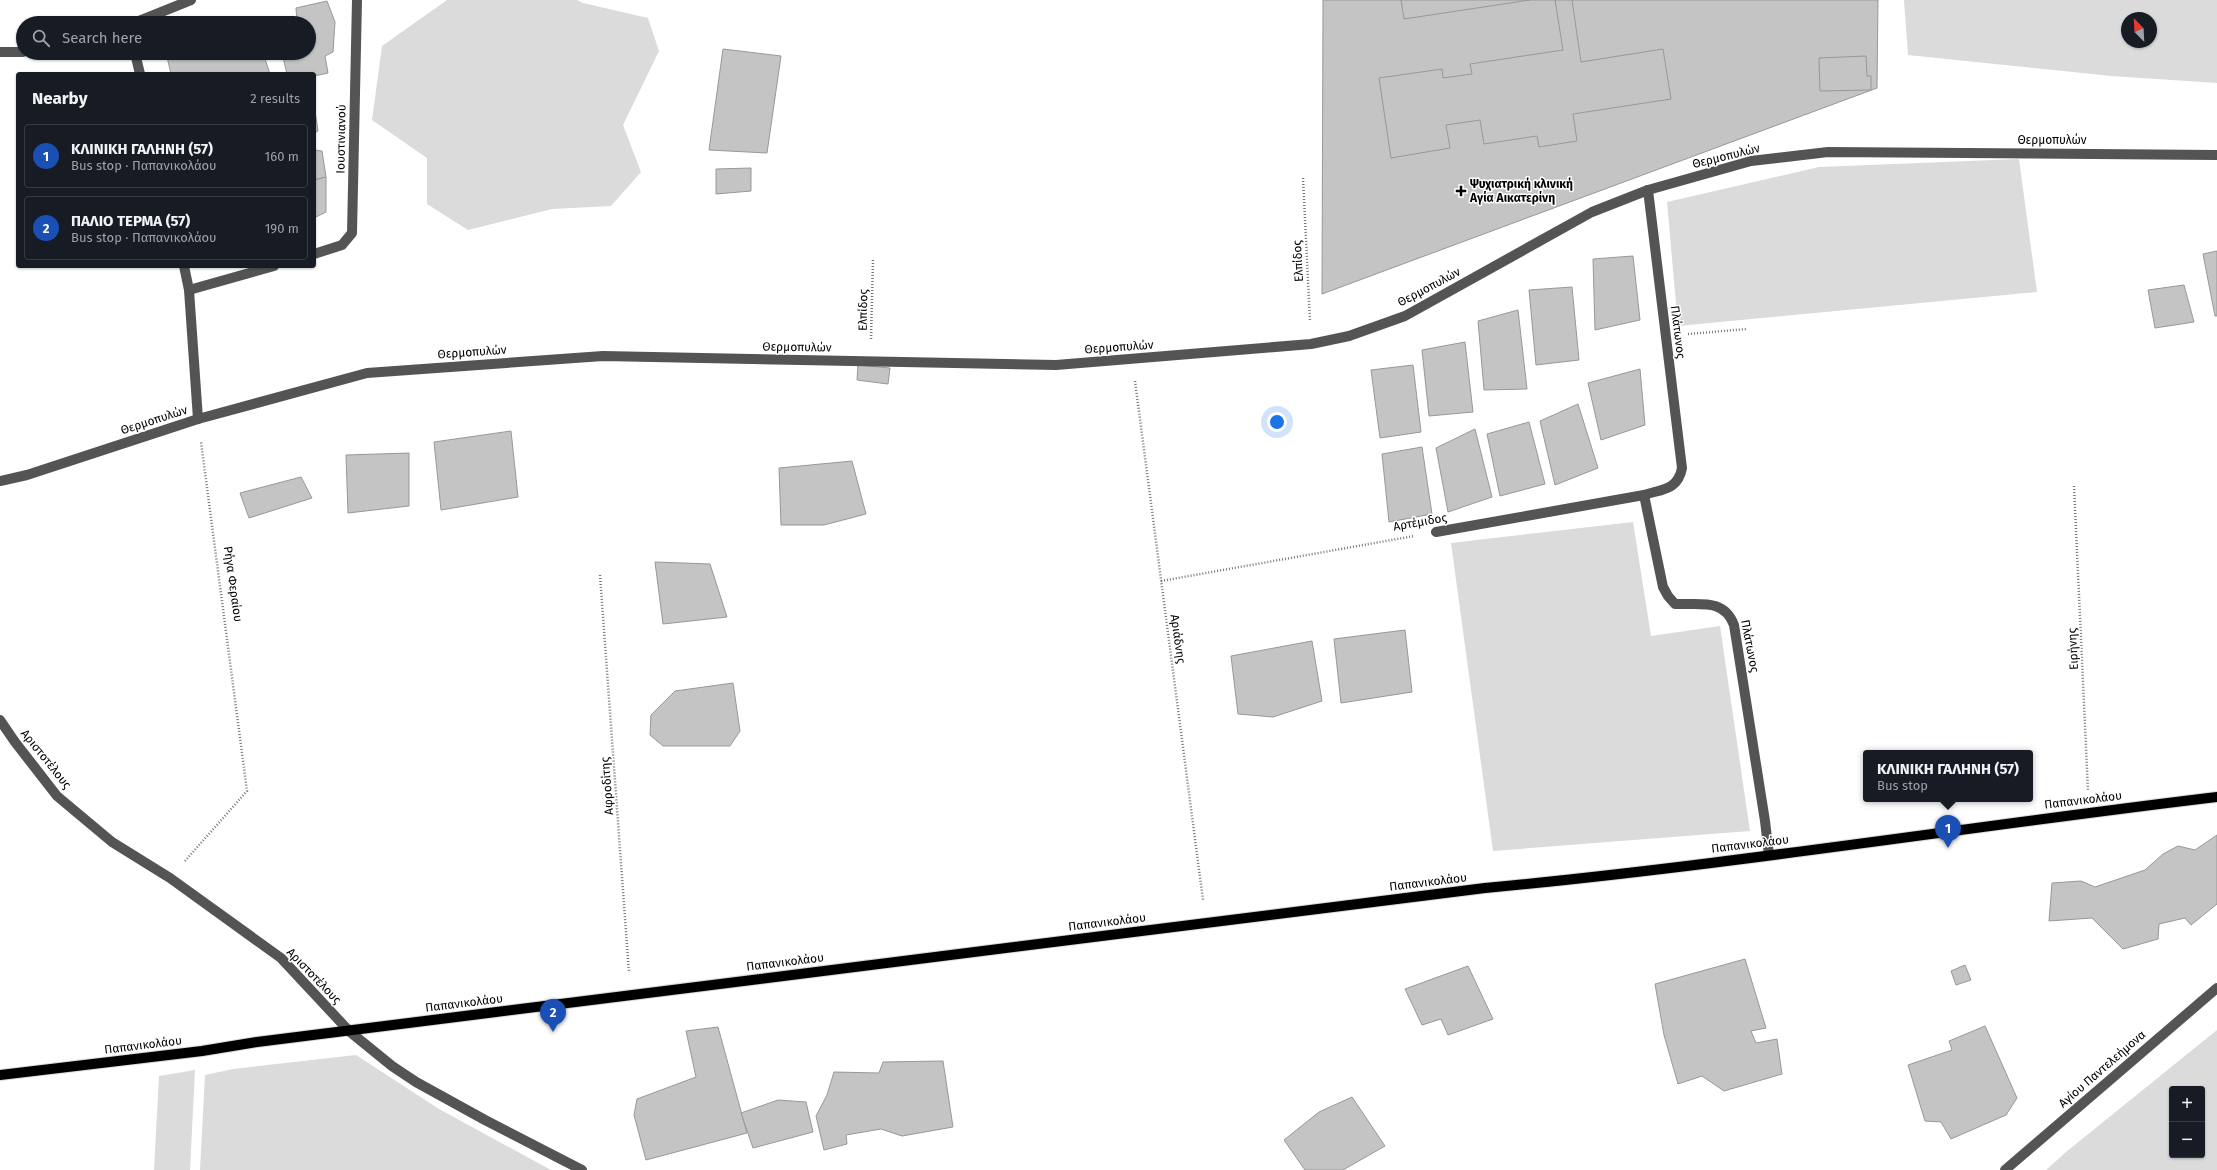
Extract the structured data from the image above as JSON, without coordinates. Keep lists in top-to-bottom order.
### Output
{
  "streets": {
    "main road": ["Παπανικολάου"],
    "street": [
      "Ιουστινιανού",
      "Θερμοπυλών",
      "Πλάτωνος",
      "Αρτέμιδος",
      "Αριστοτέλους",
      "Αγίου Παντελεήμονα"
    ],
    "path": [
      "Ελπίδος",
      "Ρήγα Φεραίου",
      "Αριάδνης",
      "Ειρήνης",
      "Αφροδίτης"
    ]
  },
  "crossings": [
    ["Θερμοπυλών", "Ελπίδος"],
    ["Θερμοπυλών", "Πλάτωνος"],
    ["Θερμοπυλών", "Ρήγα Φεραίου"],
    ["Θερμοπυλών", "Αριάδνης"],
    ["Πλάτωνος", "Αρτέμιδος"],
    ["Πλάτωνος", "Παπανικολάου"],
    ["Αρτέμιδος", "Αριάδνης"],
    ["Ρήγα Φεραίου", "Αριστοτέλους"],
    ["Αριάδνης", "Παπανικολάου"],
    ["Ειρήνης", "Παπανικολάου"],
    ["Αριστοτέλους", "Παπανικολάου"],
    ["Αφροδίτης", "Παπανικολάου"]
  ],
  "places": {
    "health": ["Ψυχιατρική κλινική Αγία Αικατερίνη"]
  },
  "north": "top left",
  "page": {
    "search": "Search here",
    "heading": ["Nearby", "2 results"],
    "list": [
      {
        "mark": "1",
        "name": "ΚΛΙΝΙΚΗ ΓΑΛΗΝΗ (57)",
        "note": "Bus stop · Παπανικολάου",
        "value": "160 m"
      },
      {
        "mark": "2",
        "name": "ΠΑΛΙΟ ΤΕΡΜΑ (57)",
        "note": "Bus stop · Παπανικολάου",
        "value": "190 m"
      }
    ],
    "popup": ["ΚΛΙΝΙΚΗ ΓΑΛΗΝΗ (57)", "Bus stop"],
    "pins": ["1", "2"],
    "map_buttons": ["+", "−"]
  }
}
